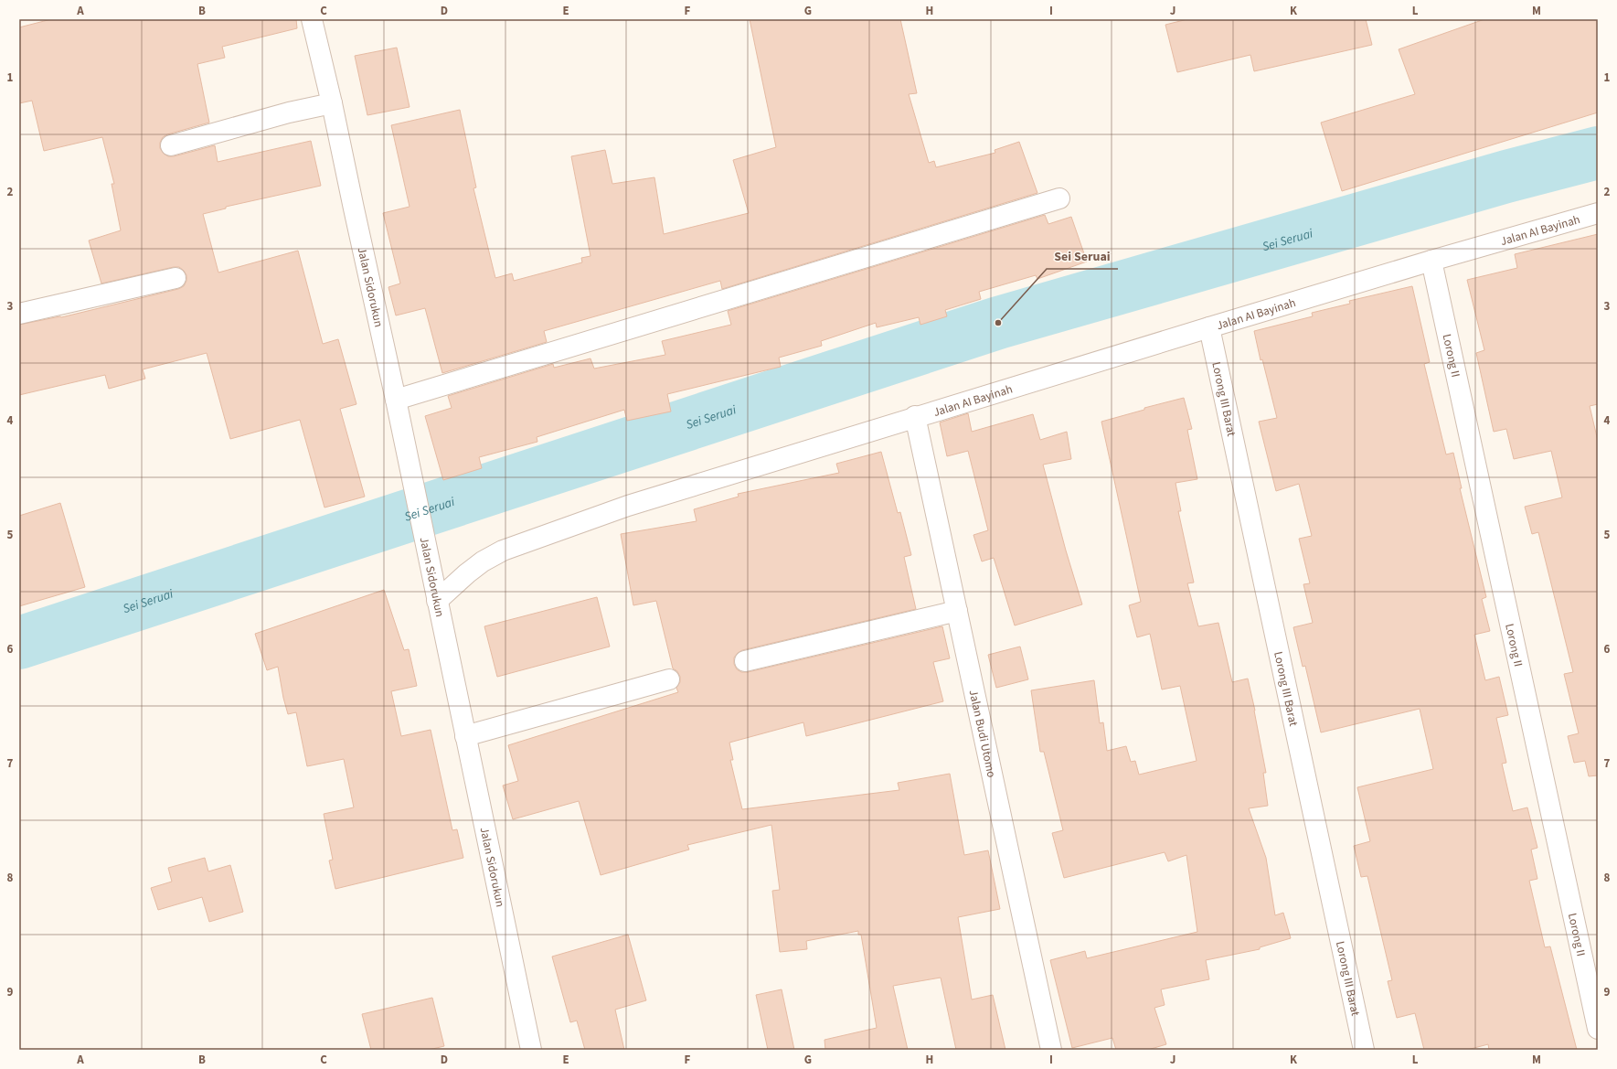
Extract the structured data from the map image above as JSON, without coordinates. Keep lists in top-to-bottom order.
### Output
{
  "streets": {
    "street": [
      "Jalan AI Bayinah",
      "Jalan Sidorukun",
      "Lorong II",
      "Lorong III Barat",
      "Jalan Budi Utomo"
    ]
  },
  "crossings": [
    ["Jalan AI Bayinah", "Jalan Sidorukun"],
    ["Jalan AI Bayinah", "Lorong II"],
    ["Jalan AI Bayinah", "Lorong III Barat"],
    ["Jalan AI Bayinah", "Jalan Budi Utomo"]
  ],
  "water": ["Sei Seruai"],
  "places": ["Sei Seruai"],
  "grid": {
    "columns": [
      "A",
      "B",
      "C",
      "D",
      "E",
      "F",
      "G",
      "H",
      "I",
      "J",
      "K",
      "L",
      "M"
    ],
    "rows": [
      "1",
      "2",
      "3",
      "4",
      "5",
      "6",
      "7",
      "8",
      "9"
    ]
  }
}
